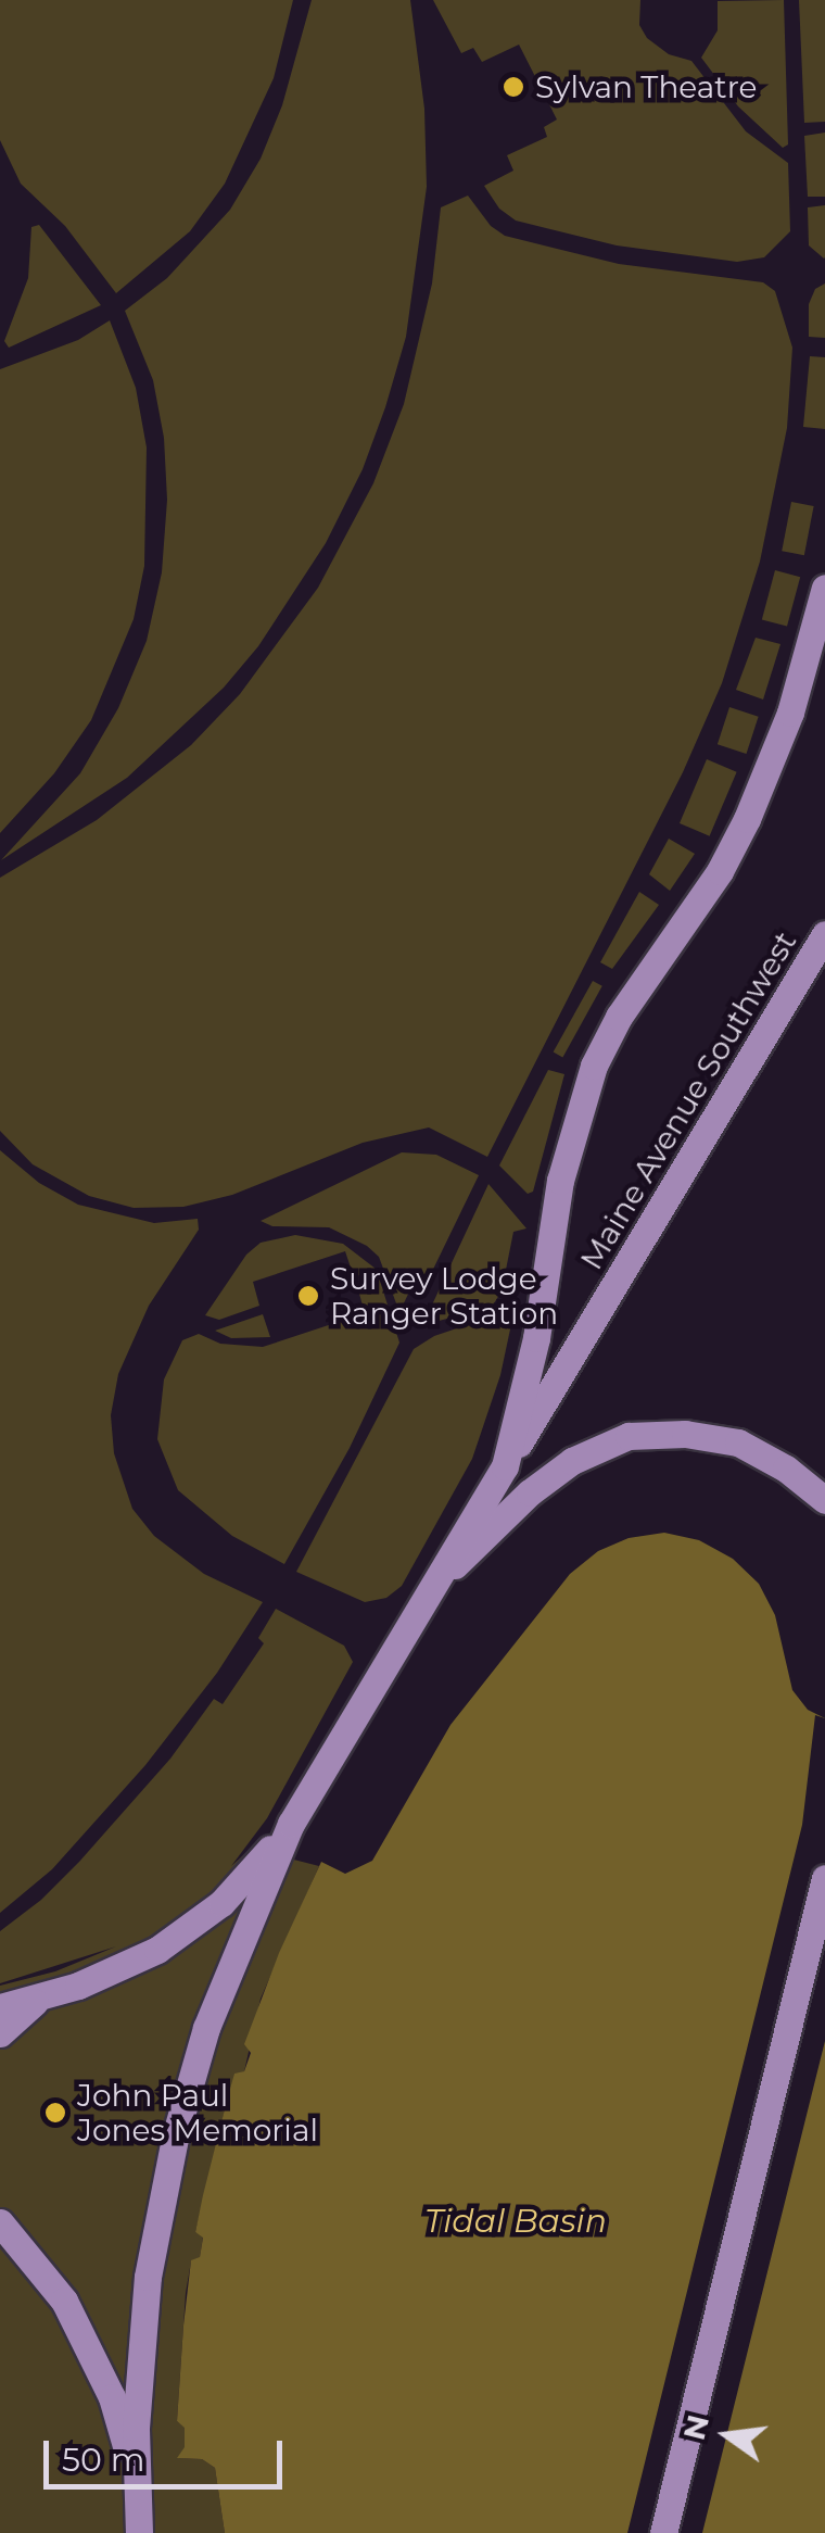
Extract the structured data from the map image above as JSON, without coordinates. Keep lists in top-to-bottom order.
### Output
{
  "streets": {
    "main road": ["Maine Avenue Southwest"]
  },
  "water": ["Tidal Basin"],
  "places": ["Sylvan Theatre", "Survey Lodge Ranger Station", "John Paul Jones Memorial"],
  "scale_bar": "50 m",
  "north": "left"
}
